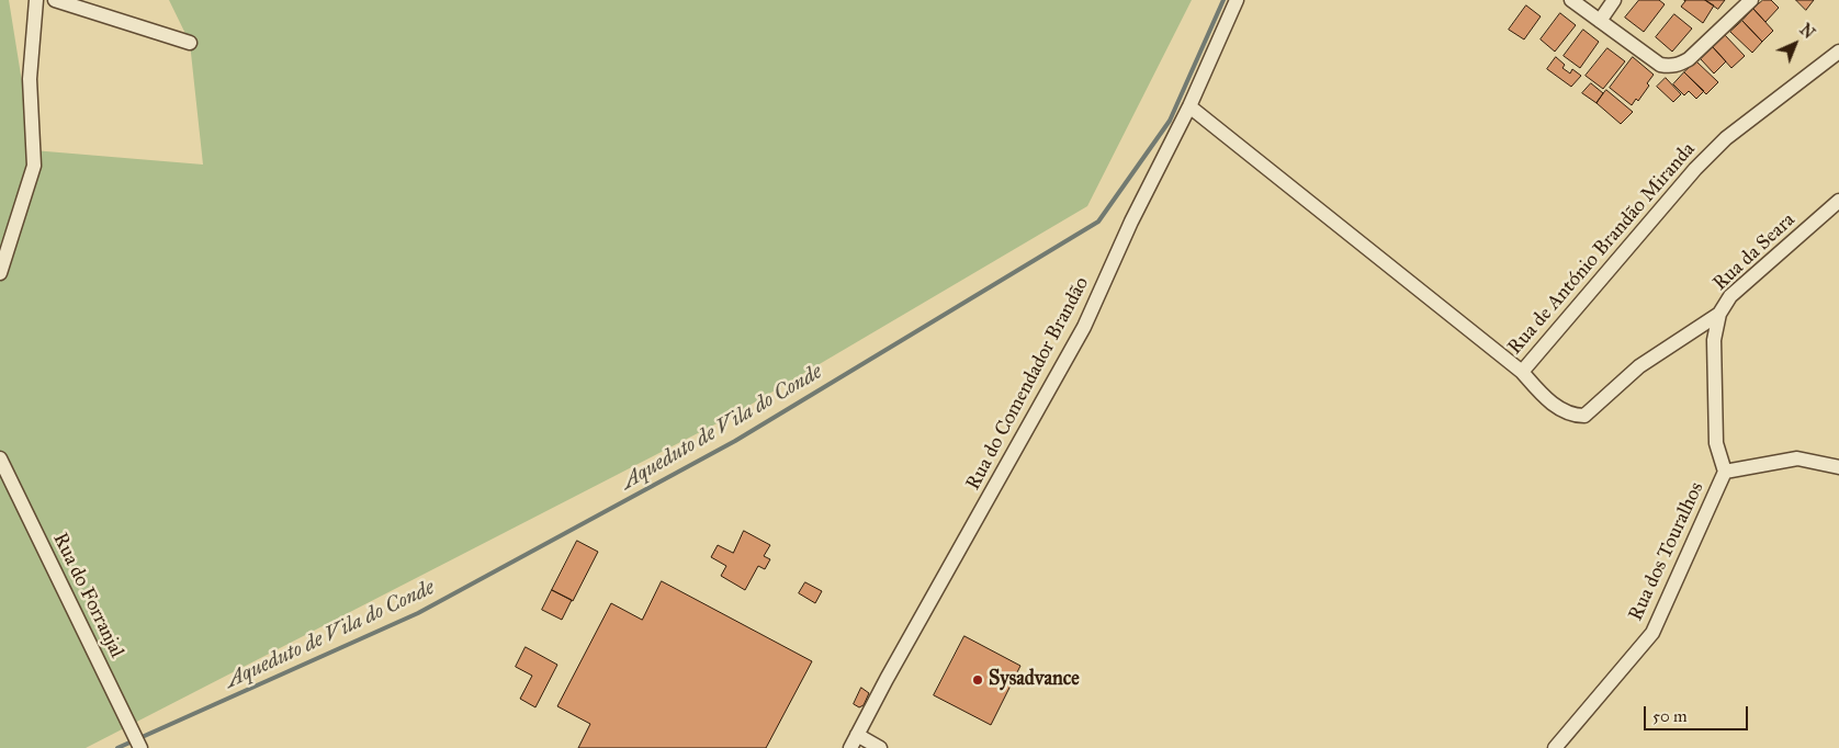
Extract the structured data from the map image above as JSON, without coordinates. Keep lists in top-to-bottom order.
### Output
{
  "streets": {
    "street": [
      "Rua de António Brandão Miranda",
      "Rua da Seara",
      "Rua do Comendador Brandão",
      "Rua dos Touralhos",
      "Rua do Forranjal"
    ]
  },
  "crossings": [
    ["Rua de António Brandão Miranda", "Rua do Comendador Brandão"],
    ["Rua da Seara", "Rua dos Touralhos"]
  ],
  "water": ["Aqueduto de Vila do Conde"],
  "places": ["Sysadvance"],
  "scale_bar": "50 m",
  "north": "top right"
}
